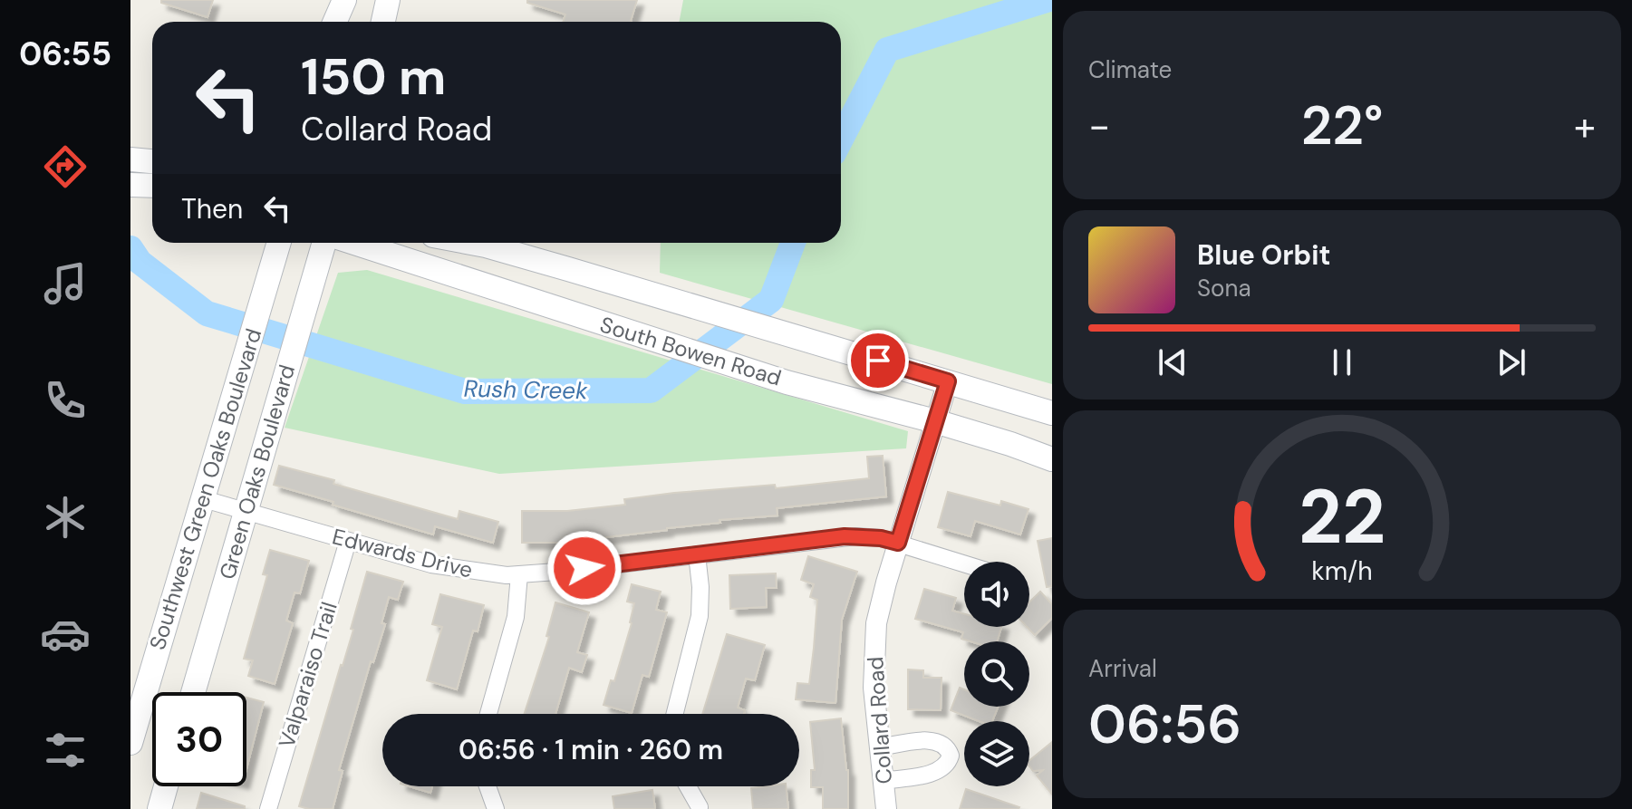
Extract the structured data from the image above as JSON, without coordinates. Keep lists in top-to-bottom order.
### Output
{
  "streets": {
    "main road": ["South Bowen Road", "Green Oaks Boulevard", "Southwest Green Oaks Boulevard"],
    "street": ["Edwards Drive", "Valparaiso Trail", "Collard Road"]
  },
  "crossings": [
    ["South Bowen Road", "Collard Road"],
    ["Green Oaks Boulevard", "Edwards Drive"],
    ["Southwest Green Oaks Boulevard", "Edwards Drive"],
    ["Edwards Drive", "Valparaiso Trail"],
    ["Edwards Drive", "Collard Road"]
  ],
  "water": ["Rush Creek"],
  "page": {
    "tabs": "06:55",
    "tile": [
      "Climate",
      ["Arrival", "06:56"]
    ],
    "turn": ["150 m", "Collard Road"],
    "heat": ["−", "22°", "+"],
    "then": "Then",
    "song": ["Blue Orbit", "Sona"],
    "limit": "30",
    "trip": "06:56 · 1 min · 260 m",
    "gauge": ["22", "km/h"]
  }
}
